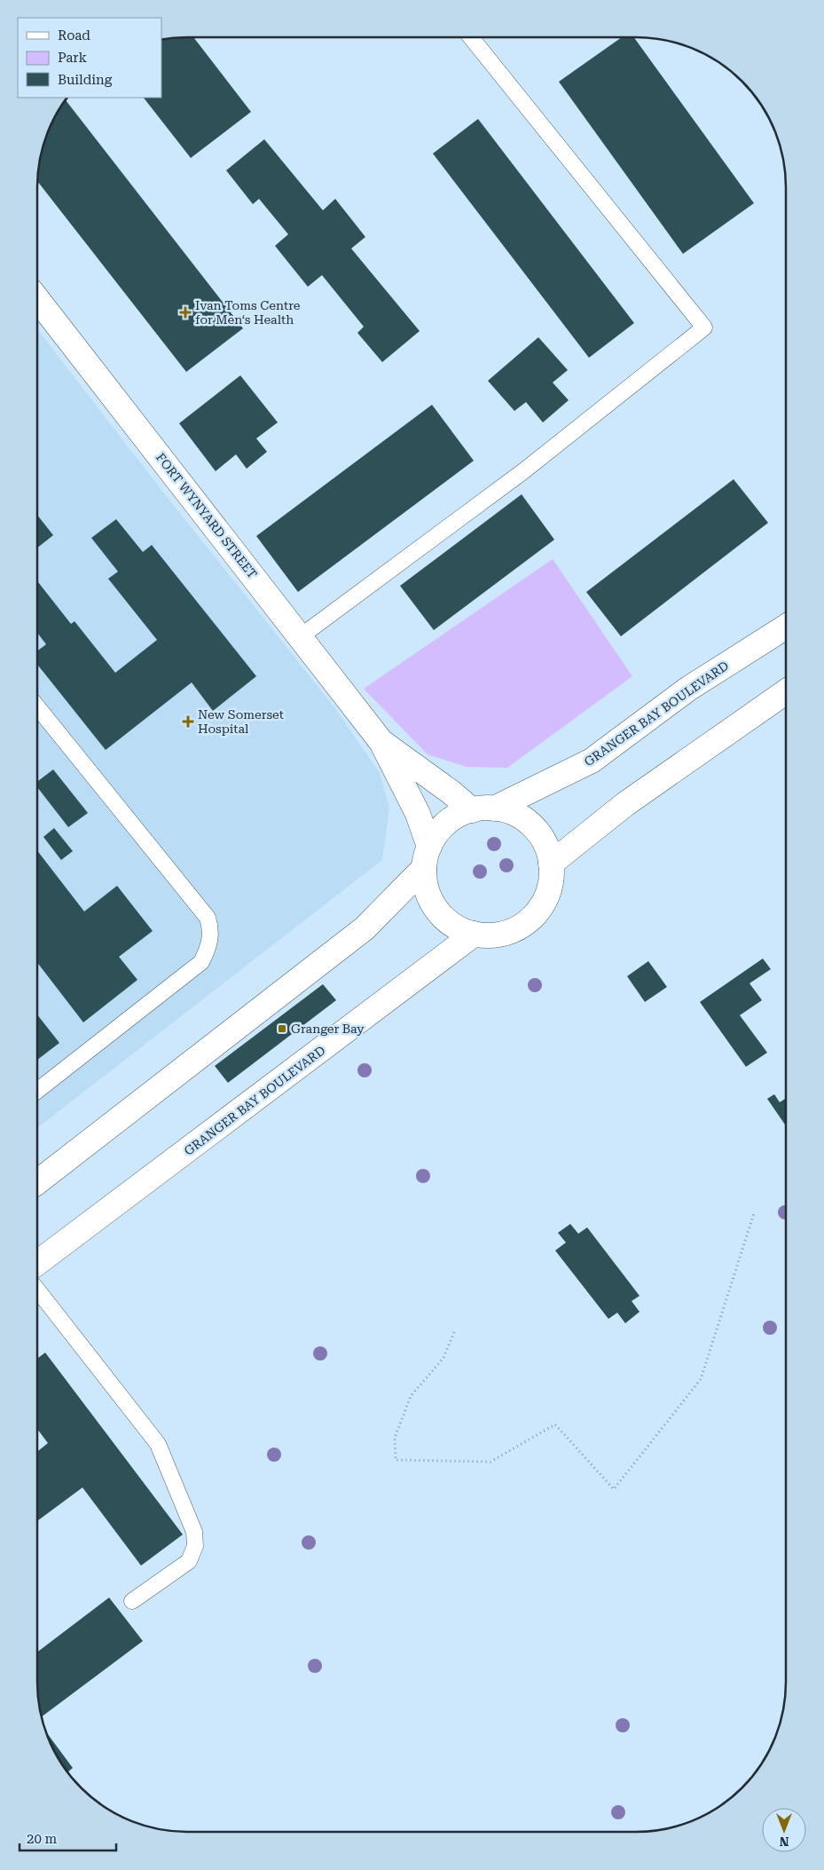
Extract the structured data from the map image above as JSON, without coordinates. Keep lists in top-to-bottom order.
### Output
{
  "streets": {
    "street": ["FORT WYNYARD STREET", "GRANGER BAY BOULEVARD"]
  },
  "crossings": [
    ["FORT WYNYARD STREET", "GRANGER BAY BOULEVARD"]
  ],
  "places": {
    "health": ["Ivan Toms Centre for Men‘s Health", "New Somerset Hospital"],
    "transit": ["Granger Bay"]
  },
  "legend": ["Road", "Park", "Building"],
  "scale_bar": "20 m",
  "north": "bottom"
}
